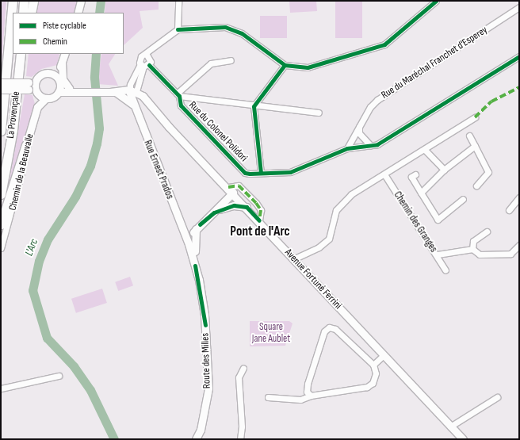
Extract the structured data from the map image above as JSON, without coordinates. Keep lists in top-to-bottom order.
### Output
{
  "streets": {
    "highway": ["La Provençale"],
    "main road": [
      "Rue Ernest Prados",
      "Chemin de la Beauvalle",
      "Avenue Fortuné Ferrini",
      "Route des Milles"
    ],
    "street": ["Rue du Maréchal Franchet d'Esperey", "Rue du Colonel Polidori", "Chemin des Granges"]
  },
  "crossings": [
    ["Rue du Maréchal Franchet d'Esperey", "Rue du Colonel Polidori"],
    ["Rue Ernest Prados", "Avenue Fortuné Ferrini"],
    ["Rue Ernest Prados", "Route des Milles"]
  ],
  "districts": ["Pont de l'Arc"],
  "water": ["L'Arc"],
  "parks": ["Square Jane Aublet"],
  "legend": ["Piste cyclable", "Chemin"]
}
